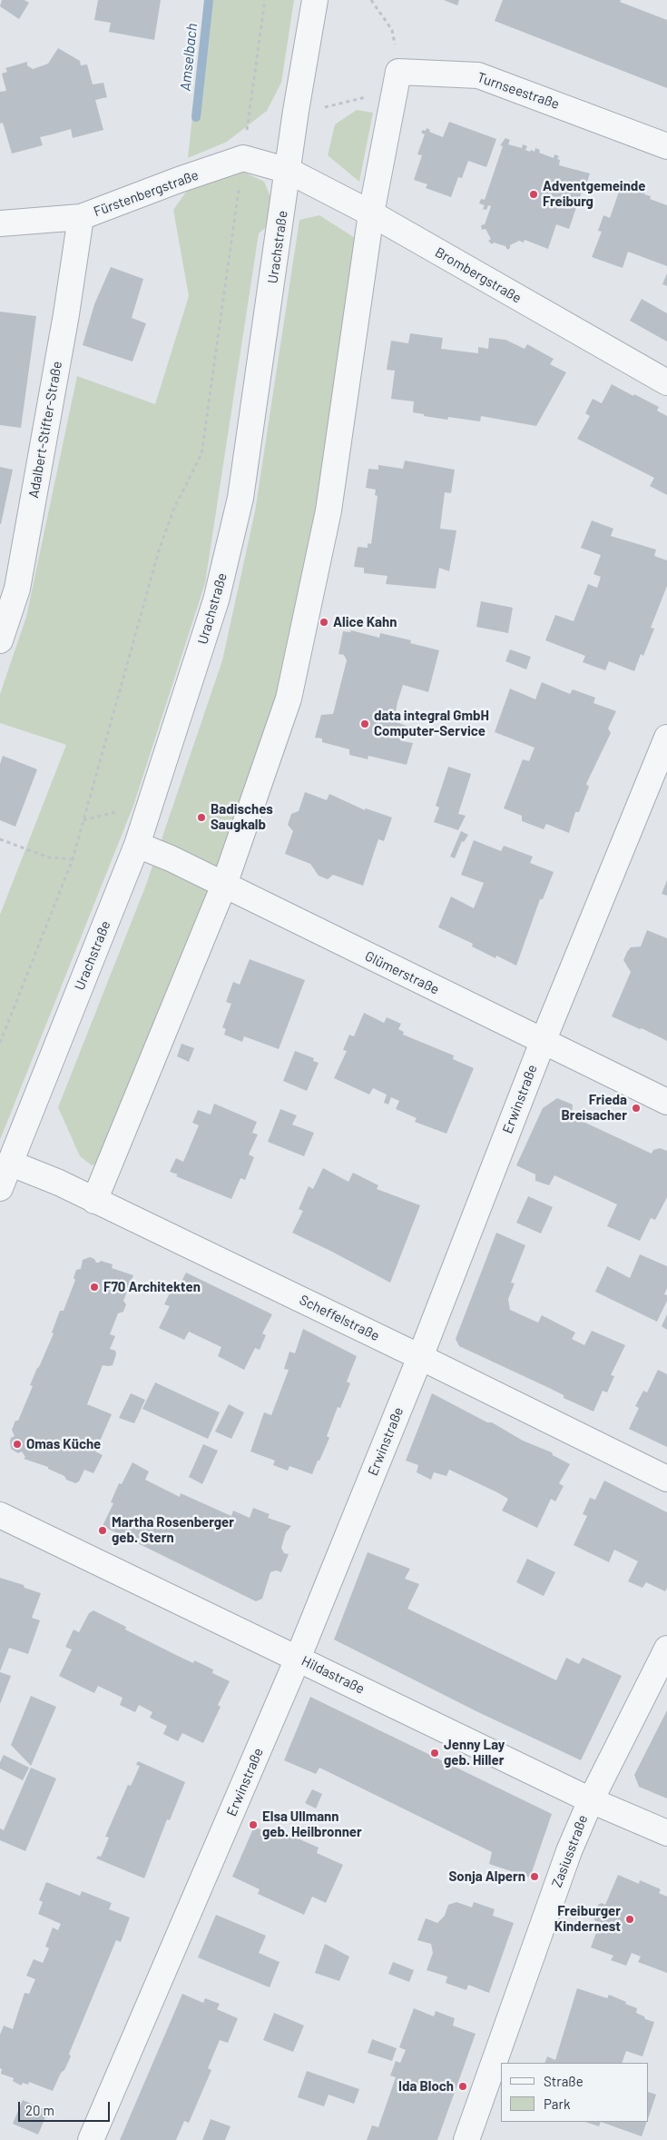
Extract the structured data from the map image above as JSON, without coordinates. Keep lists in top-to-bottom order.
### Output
{
  "streets": {
    "street": [
      "Turnseestraße",
      "Fürstenbergstraße",
      "Urachstraße",
      "Brombergstraße",
      "Adalbert-Stifter-Straße",
      "Glümerstraße",
      "Erwinstraße",
      "Scheffelstraße",
      "Hildastraße",
      "Zasiusstraße"
    ]
  },
  "crossings": [
    ["Fürstenbergstraße", "Adalbert-Stifter-Straße"],
    ["Urachstraße", "Brombergstraße"],
    ["Urachstraße", "Glümerstraße"],
    ["Urachstraße", "Scheffelstraße"],
    ["Glümerstraße", "Erwinstraße"],
    ["Erwinstraße", "Scheffelstraße"],
    ["Erwinstraße", "Hildastraße"],
    ["Hildastraße", "Zasiusstraße"]
  ],
  "water": ["Amselbach"],
  "places": [
    "Adventgemeinde Freiburg",
    "Alice Kahn",
    "data integral GmbH Computer-Service",
    "Badisches Saugkalb",
    "Frieda Breisacher",
    "F70 Architekten",
    "Omas Küche",
    "Martha Rosenberger geb. Stern",
    "Jenny Lay geb. Hiller",
    "Elsa Ullmann geb. Heilbronner",
    "Sonja Alpern",
    "Freiburger Kindernest",
    "Ida Bloch"
  ],
  "legend": ["Straße", "Park"],
  "scale_bar": "20 m"
}
